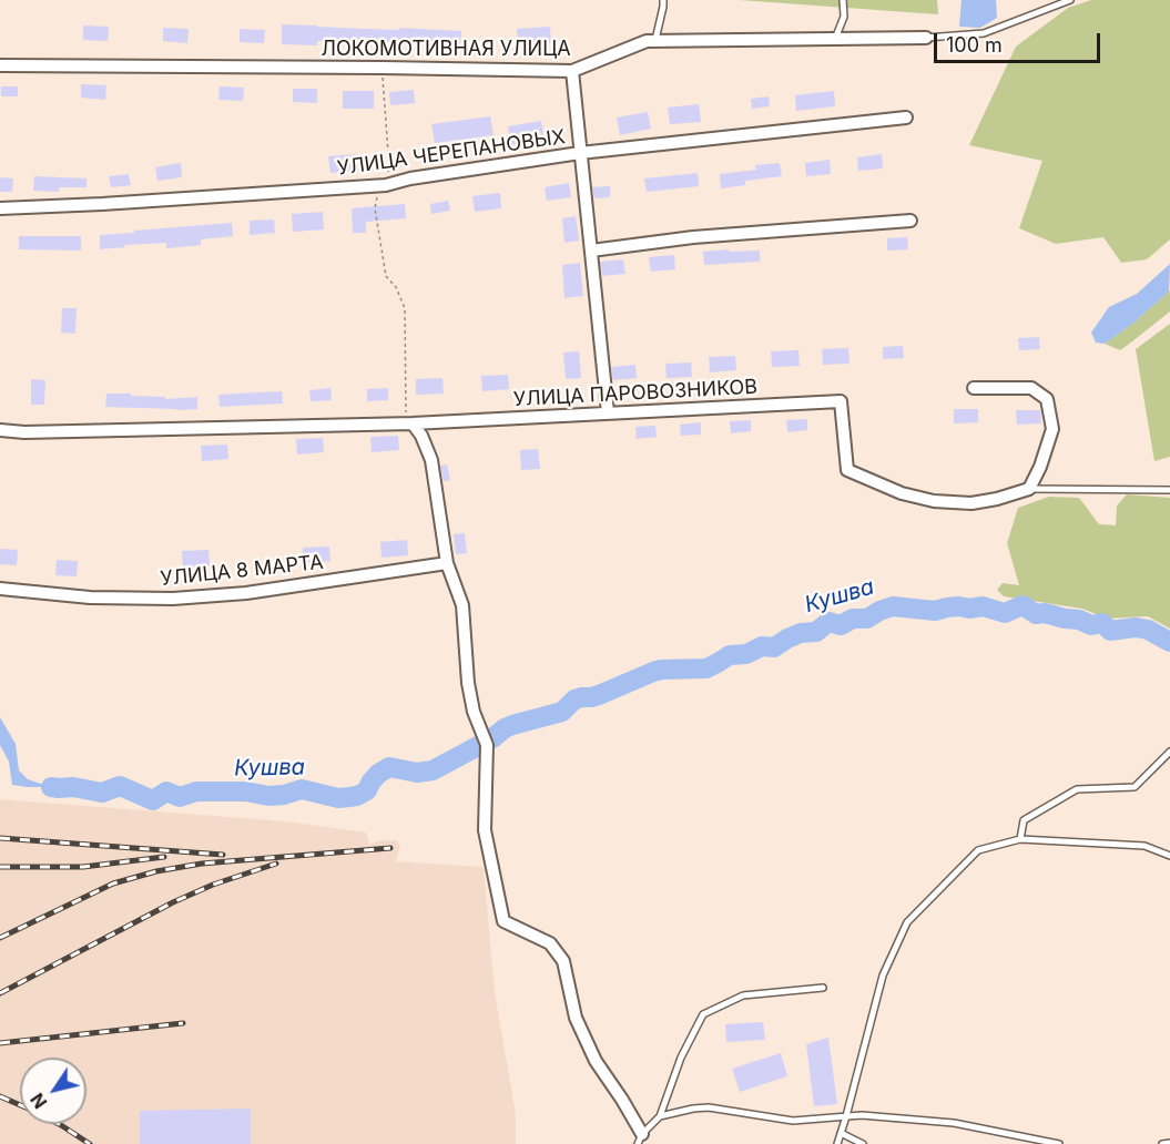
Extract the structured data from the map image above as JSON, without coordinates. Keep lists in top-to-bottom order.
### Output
{
  "streets": {
    "street": [
      "ЛОКОМОТИВНАЯ УЛИЦА",
      "УЛИЦА ЧЕРЕПАНОВЫХ",
      "УЛИЦА ПАРОВОЗНИКОВ",
      "УЛИЦА 8 МАРТА"
    ]
  },
  "water": ["Кушва"],
  "scale_bar": "100 m",
  "north": "bottom left"
}
